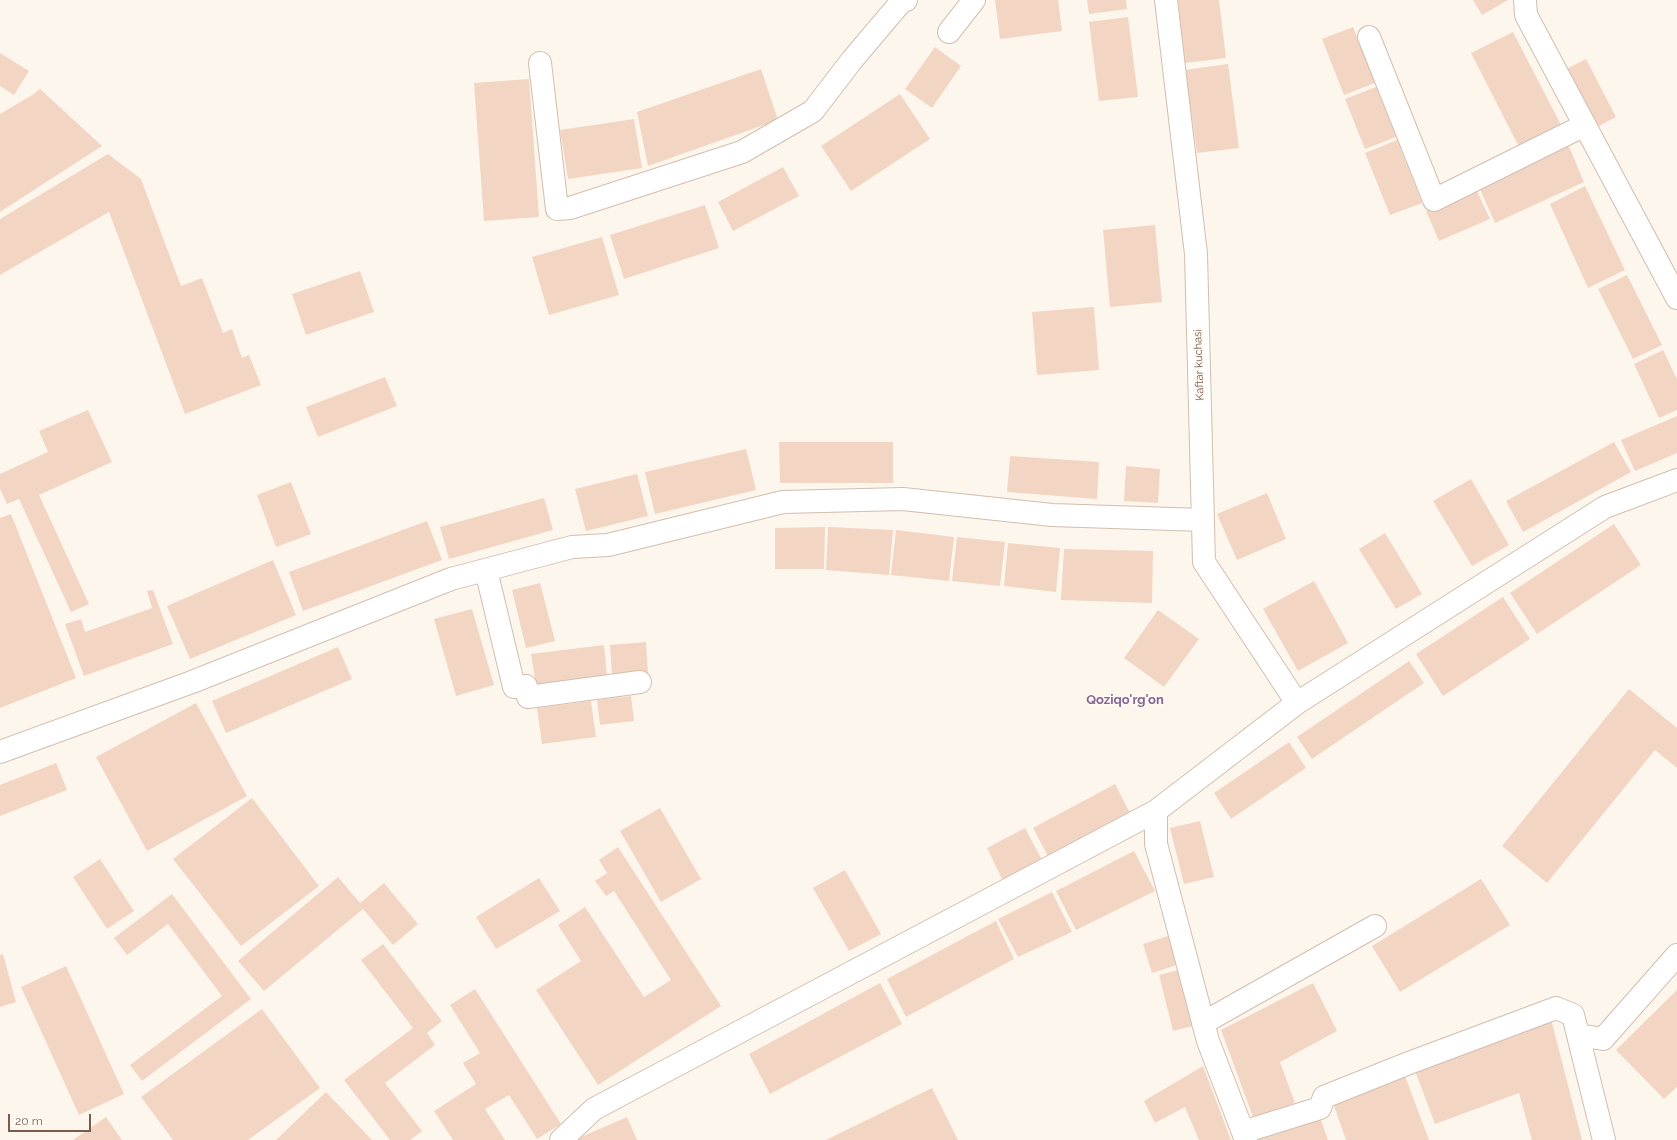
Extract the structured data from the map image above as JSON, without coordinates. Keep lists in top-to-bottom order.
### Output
{
  "streets": {
    "street": ["Kaftar kuchasi"]
  },
  "districts": ["Qoziqo'rg'on"],
  "scale_bar": "20 m"
}
